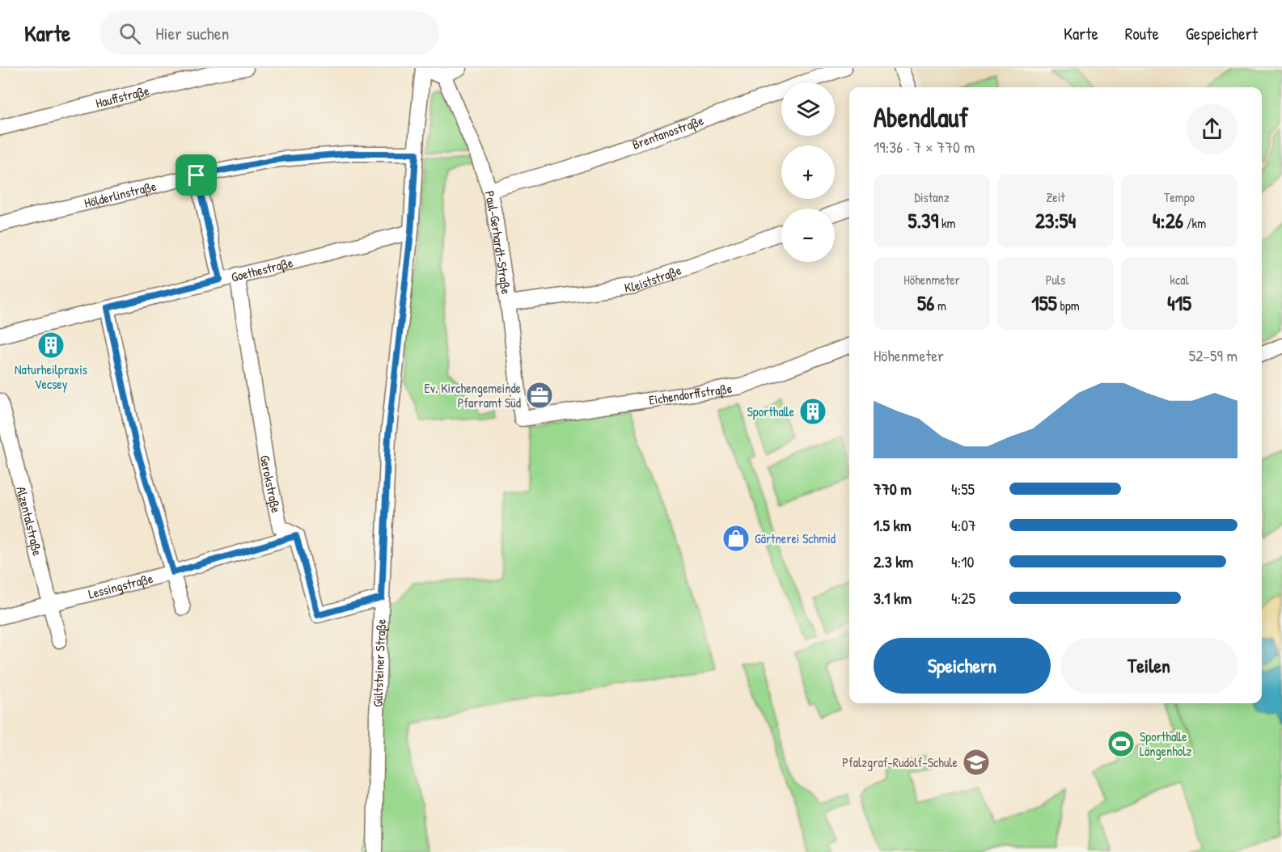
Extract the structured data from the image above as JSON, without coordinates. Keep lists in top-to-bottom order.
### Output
{
  "streets": {
    "street": [
      "Hauffstraße",
      "Brentanostraße",
      "Hölderlinstraße",
      "Paul-Gerhardt-Straße",
      "Goethestraße",
      "Kleiststraße",
      "Eichendorffstraße",
      "Gerokstraße",
      "Alzentalstraße",
      "Lessingstraße",
      "Gültsteiner Straße"
    ]
  },
  "crossings": [
    ["Brentanostraße", "Paul-Gerhardt-Straße"],
    ["Hölderlinstraße", "Gültsteiner Straße"],
    ["Paul-Gerhardt-Straße", "Kleiststraße"],
    ["Paul-Gerhardt-Straße", "Eichendorffstraße"],
    ["Goethestraße", "Gerokstraße"],
    ["Goethestraße", "Gültsteiner Straße"],
    ["Gerokstraße", "Lessingstraße"],
    ["Alzentalstraße", "Lessingstraße"]
  ],
  "places": {
    "building": ["Naturheilpraxis Vecsey", "Sporthalle"],
    "office": ["Ev. Kirchengemeinde Pfarramt Süd"],
    "shop": ["Gärtnerei Schmid"],
    "sports": ["Sporthalle Längenholz"],
    "school or university": ["Pfalzgraf-Rudolf-Schule"]
  },
  "page": {
    "header": "Karte",
    "search": "Hier suchen",
    "nav": ["Karte", "Route", "Gespeichert"],
    "map_buttons": ["+", "−"],
    "heading": ["Abendlauf", "19:36 · 7 × 770 m"],
    "stats": [
      ["Distanz", "5.39 km"],
      ["Zeit", "23:54"],
      ["Tempo", "4:26 /km"],
      ["Höhenmeter", "56 m"],
      ["Puls", "155 bpm"],
      ["kcal", "415"]
    ],
    "chart": ["Höhenmeter", "52–59 m"],
    "list": [
      {
        "name": "770 m",
        "note": "4:55"
      },
      {
        "name": "1.5 km",
        "note": "4:07"
      },
      {
        "name": "2.3 km",
        "note": "4:10"
      },
      {
        "name": "3.1 km",
        "note": "4:25"
      }
    ],
    "buttons": ["Speichern", "Teilen"]
  }
}
